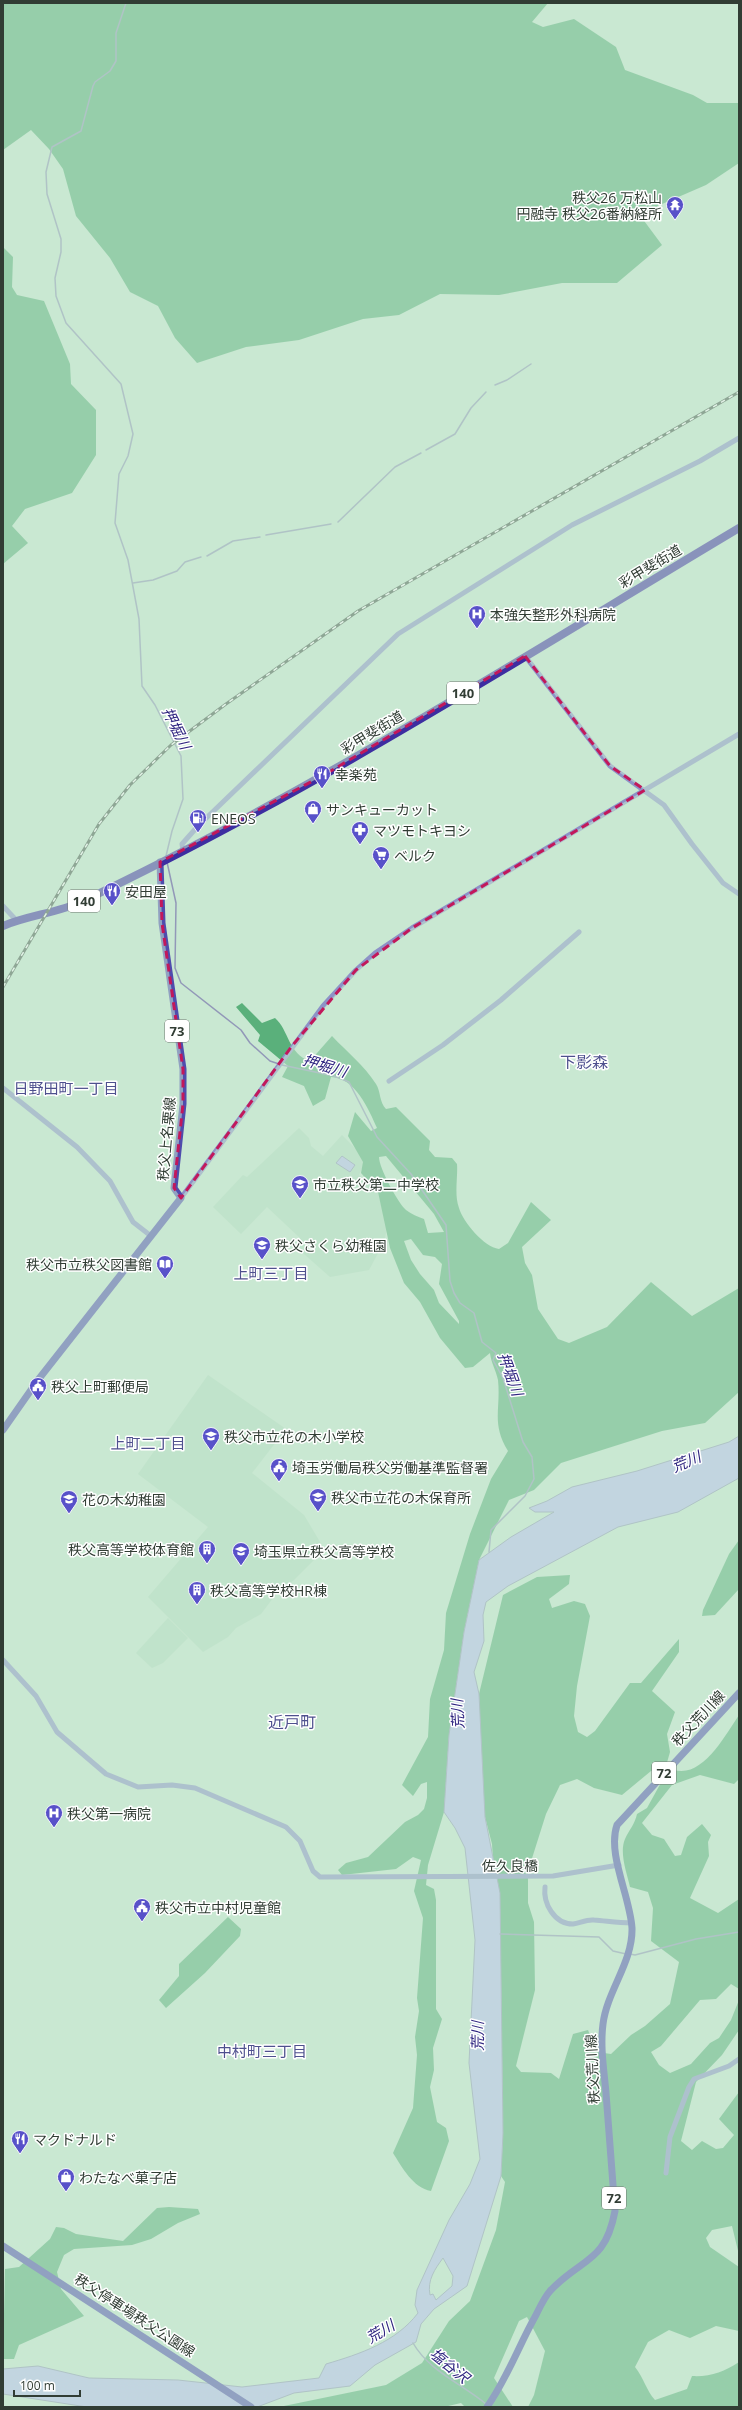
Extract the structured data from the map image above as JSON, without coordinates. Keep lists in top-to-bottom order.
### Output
{
  "streets": {
    "highway": ["彩甲斐街道", "140"],
    "main road": [
      "73",
      "秩父上名栗線",
      "秩父荒川線",
      "72",
      "秩父停車場秩父公園線"
    ],
    "street": ["佐久良橋"]
  },
  "crossings": [
    ["彩甲斐街道", "秩父上名栗線"],
    ["秩父荒川線", "佐久良橋"]
  ],
  "districts": [
    "下影森",
    "日野田町一丁目",
    "上町三丁目",
    "上町二丁目",
    "近戸町",
    "中村町三丁目"
  ],
  "water": ["押堀川", "荒川", "塩谷沢"],
  "places": {
    "temple": ["秩父26 万松山 円融寺 秩父26番納経所"],
    "hospital": ["本強矢整形外科病院", "秩父第一病院"],
    "restaurant": ["幸楽苑", "安田屋", "マクドナルド"],
    "shop": ["サンキューカット", "わたなべ菓子店"],
    "fuel station": ["ENEOS"],
    "pharmacy": ["マツモトキヨシ"],
    "supermarket": ["ベルク"],
    "school or university": [
      "市立秩父第二中学校",
      "秩父さくら幼稚園",
      "秩父市立花の木小学校",
      "秩父市立花の木保育所",
      "花の木幼稚園",
      "埼玉県立秩父高等学校"
    ],
    "library": ["秩父市立秩父図書館"],
    "public building": ["秩父上町郵便局", "埼玉労働局秩父労働基準監督署", "秩父市立中村児童館"],
    "building": ["秩父高等学校体育館", "秩父高等学校HR棟"]
  },
  "scale_bar": "100 m"
}
